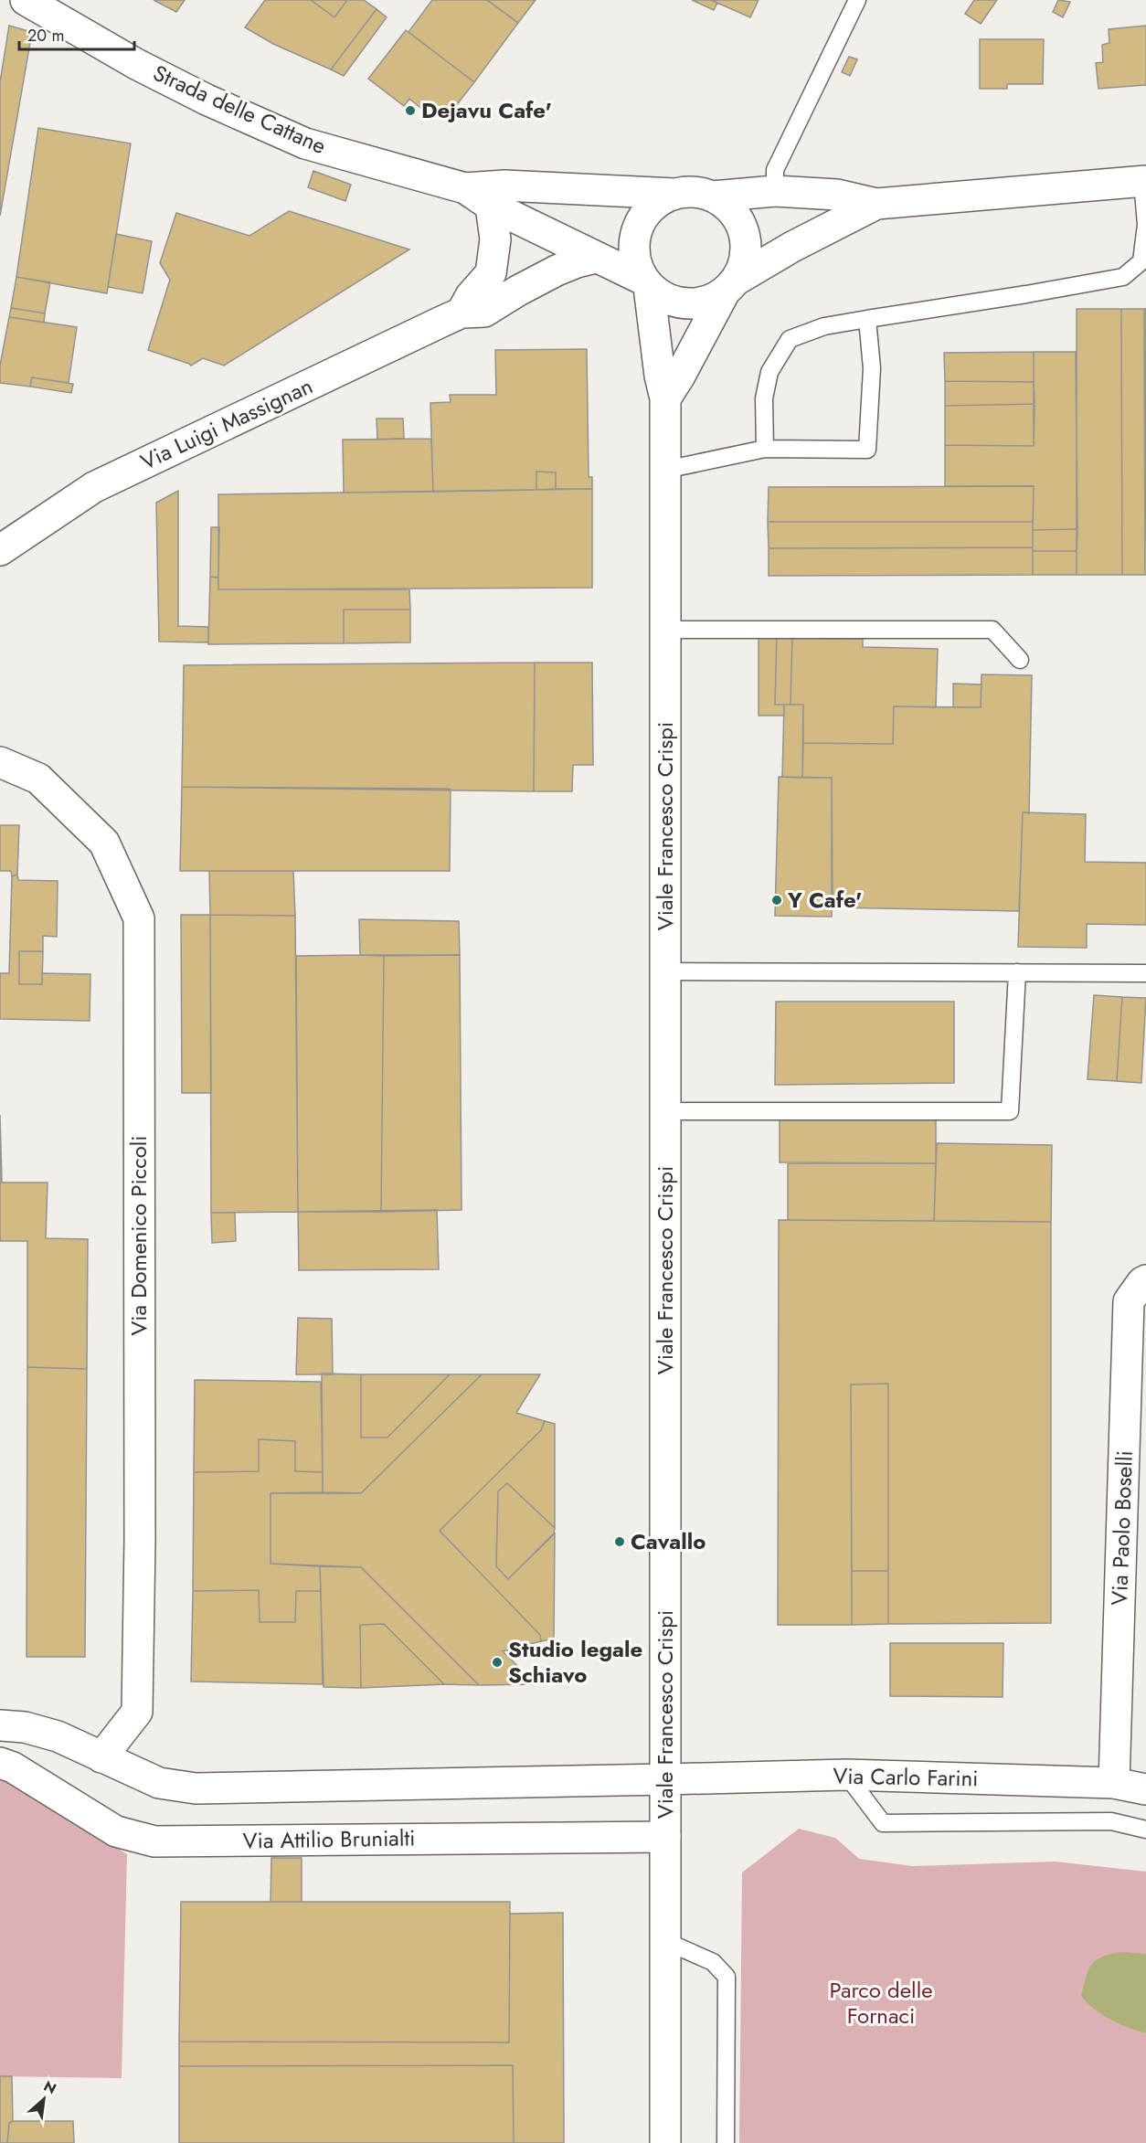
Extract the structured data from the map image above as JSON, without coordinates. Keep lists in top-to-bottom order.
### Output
{
  "streets": {
    "street": [
      "Strada delle Cattane",
      "Via Luigi Massignan",
      "Viale Francesco Crispi",
      "Via Domenico Piccoli",
      "Via Paolo Boselli",
      "Via Carlo Farini",
      "Via Attilio Brunialti"
    ]
  },
  "crossings": [
    ["Strada delle Cattane", "Via Luigi Massignan"],
    ["Strada delle Cattane", "Viale Francesco Crispi"],
    ["Viale Francesco Crispi", "Via Carlo Farini"],
    ["Viale Francesco Crispi", "Via Attilio Brunialti"],
    ["Via Domenico Piccoli", "Via Attilio Brunialti"],
    ["Via Paolo Boselli", "Via Carlo Farini"],
    ["Via Carlo Farini", "Via Attilio Brunialti"]
  ],
  "parks": ["Parco delle Fornaci"],
  "places": [
    "Dejavu Cafe'",
    "Y Cafe'",
    "Cavallo",
    "Studio legale Schiavo"
  ],
  "scale_bar": "20 m",
  "north": "top right"
}
